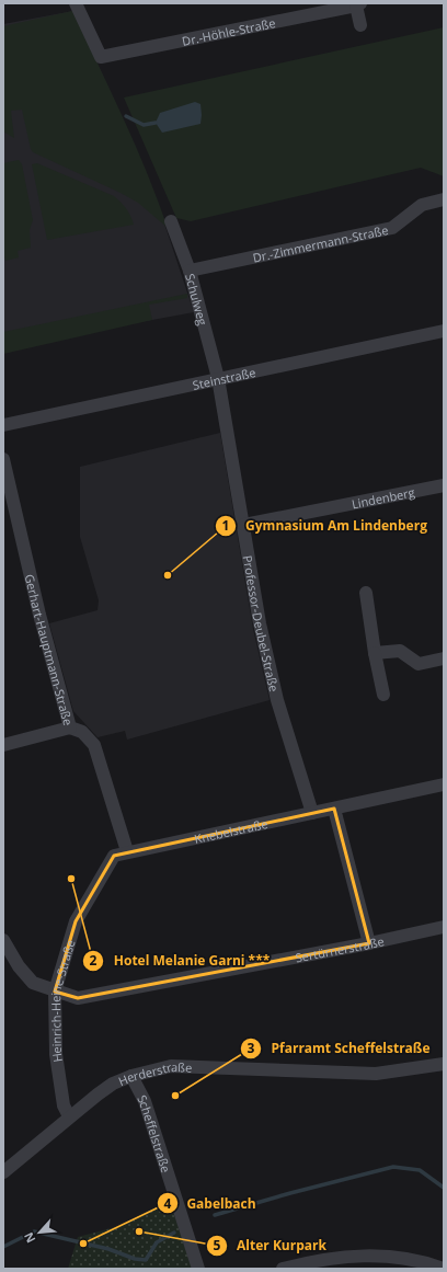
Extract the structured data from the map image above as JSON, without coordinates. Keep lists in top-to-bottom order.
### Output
{
  "streets": {
    "street": [
      "Dr.-Höhle-Straße",
      "Dr.-Zimmermann-Straße",
      "Schulweg",
      "Steinstraße",
      "Lindenberg",
      "Professor-Deubel-Straße",
      "Gerhart-Hauptmann-Straße",
      "Knebelstraße",
      "Sertürnerstraße",
      "Heinrich-Heine-Straße",
      "Herderstraße",
      "Scheffelstraße"
    ]
  },
  "crossings": [
    ["Dr.-Zimmermann-Straße", "Schulweg"],
    ["Schulweg", "Steinstraße"],
    ["Schulweg", "Professor-Deubel-Straße"],
    ["Steinstraße", "Professor-Deubel-Straße"],
    ["Lindenberg", "Professor-Deubel-Straße"],
    ["Professor-Deubel-Straße", "Knebelstraße"],
    ["Gerhart-Hauptmann-Straße", "Knebelstraße"],
    ["Gerhart-Hauptmann-Straße", "Heinrich-Heine-Straße"],
    ["Knebelstraße", "Heinrich-Heine-Straße"],
    ["Sertürnerstraße", "Heinrich-Heine-Straße"],
    ["Heinrich-Heine-Straße", "Herderstraße"],
    ["Herderstraße", "Scheffelstraße"]
  ],
  "places": [
    "Gymnasium Am Lindenberg",
    "Hotel Melanie Garni ***",
    "Pfarramt Scheffelstraße",
    "Alter Kurpark",
    "Gabelbach"
  ],
  "north": "bottom left"
}
